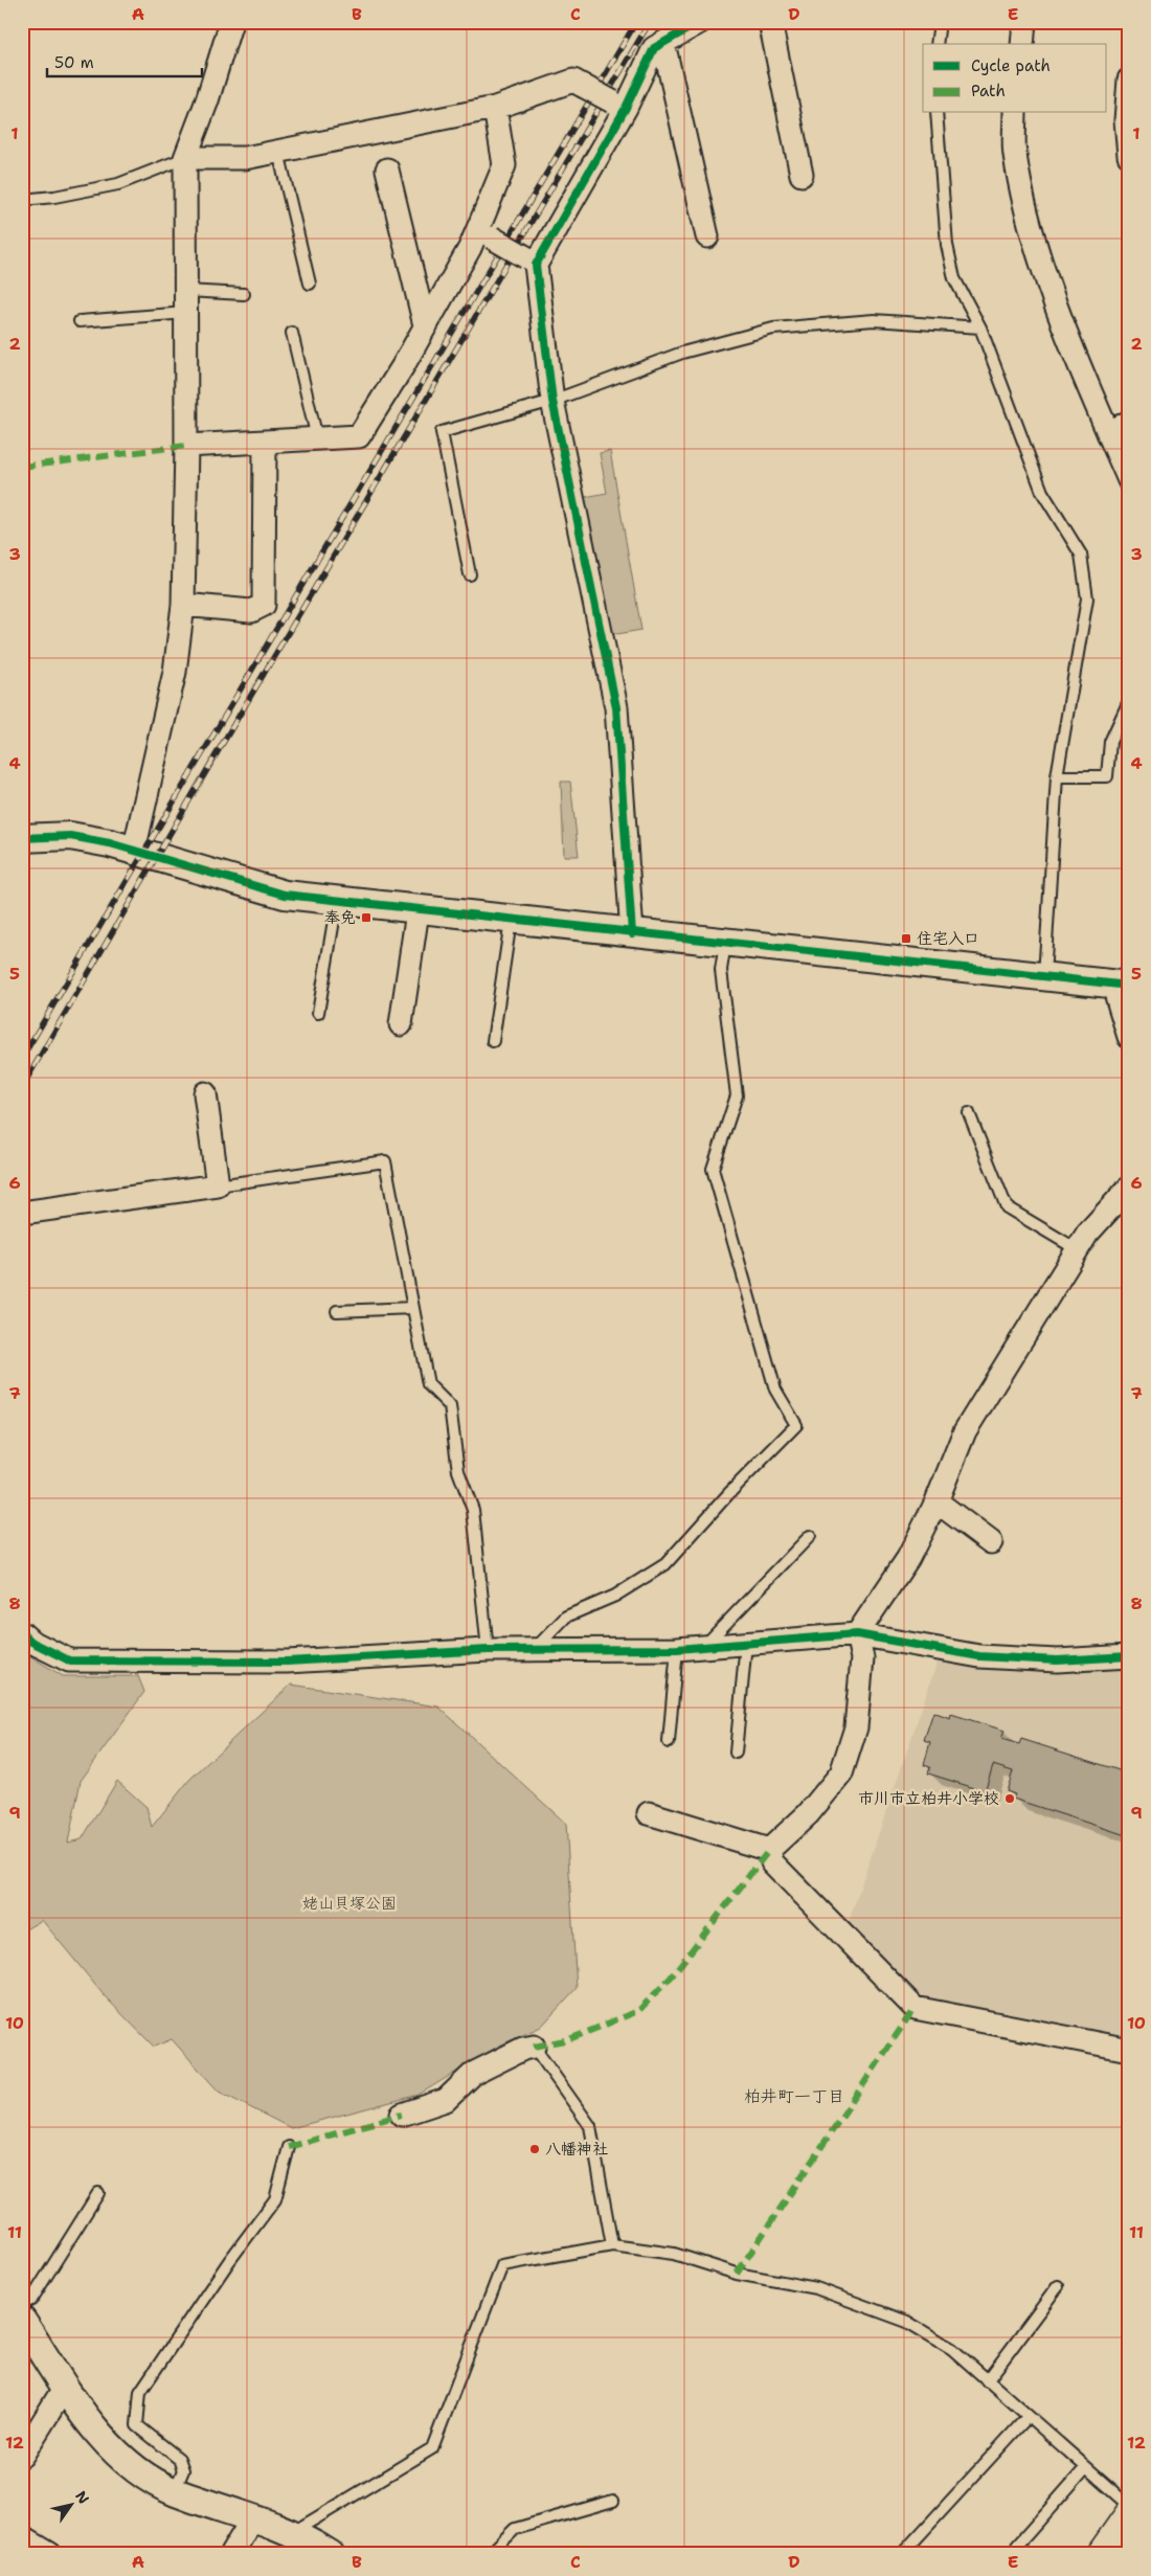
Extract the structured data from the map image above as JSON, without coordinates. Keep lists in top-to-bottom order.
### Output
{
  "districts": ["柏井町一丁目"],
  "parks": ["姥山貝塚公園"],
  "places": {
    "transit": ["奉免", "住宅入口"],
    "other": ["市川市立柏井小学校", "八幡神社"]
  },
  "legend": ["Cycle path", "Path"],
  "scale_bar": "50 m",
  "north": "top right",
  "grid": {
    "columns": [
      "A",
      "B",
      "C",
      "D",
      "E"
    ],
    "rows": [
      "1",
      "2",
      "3",
      "4",
      "5",
      "6",
      "7",
      "8",
      "9",
      "10",
      "11",
      "12"
    ]
  }
}
